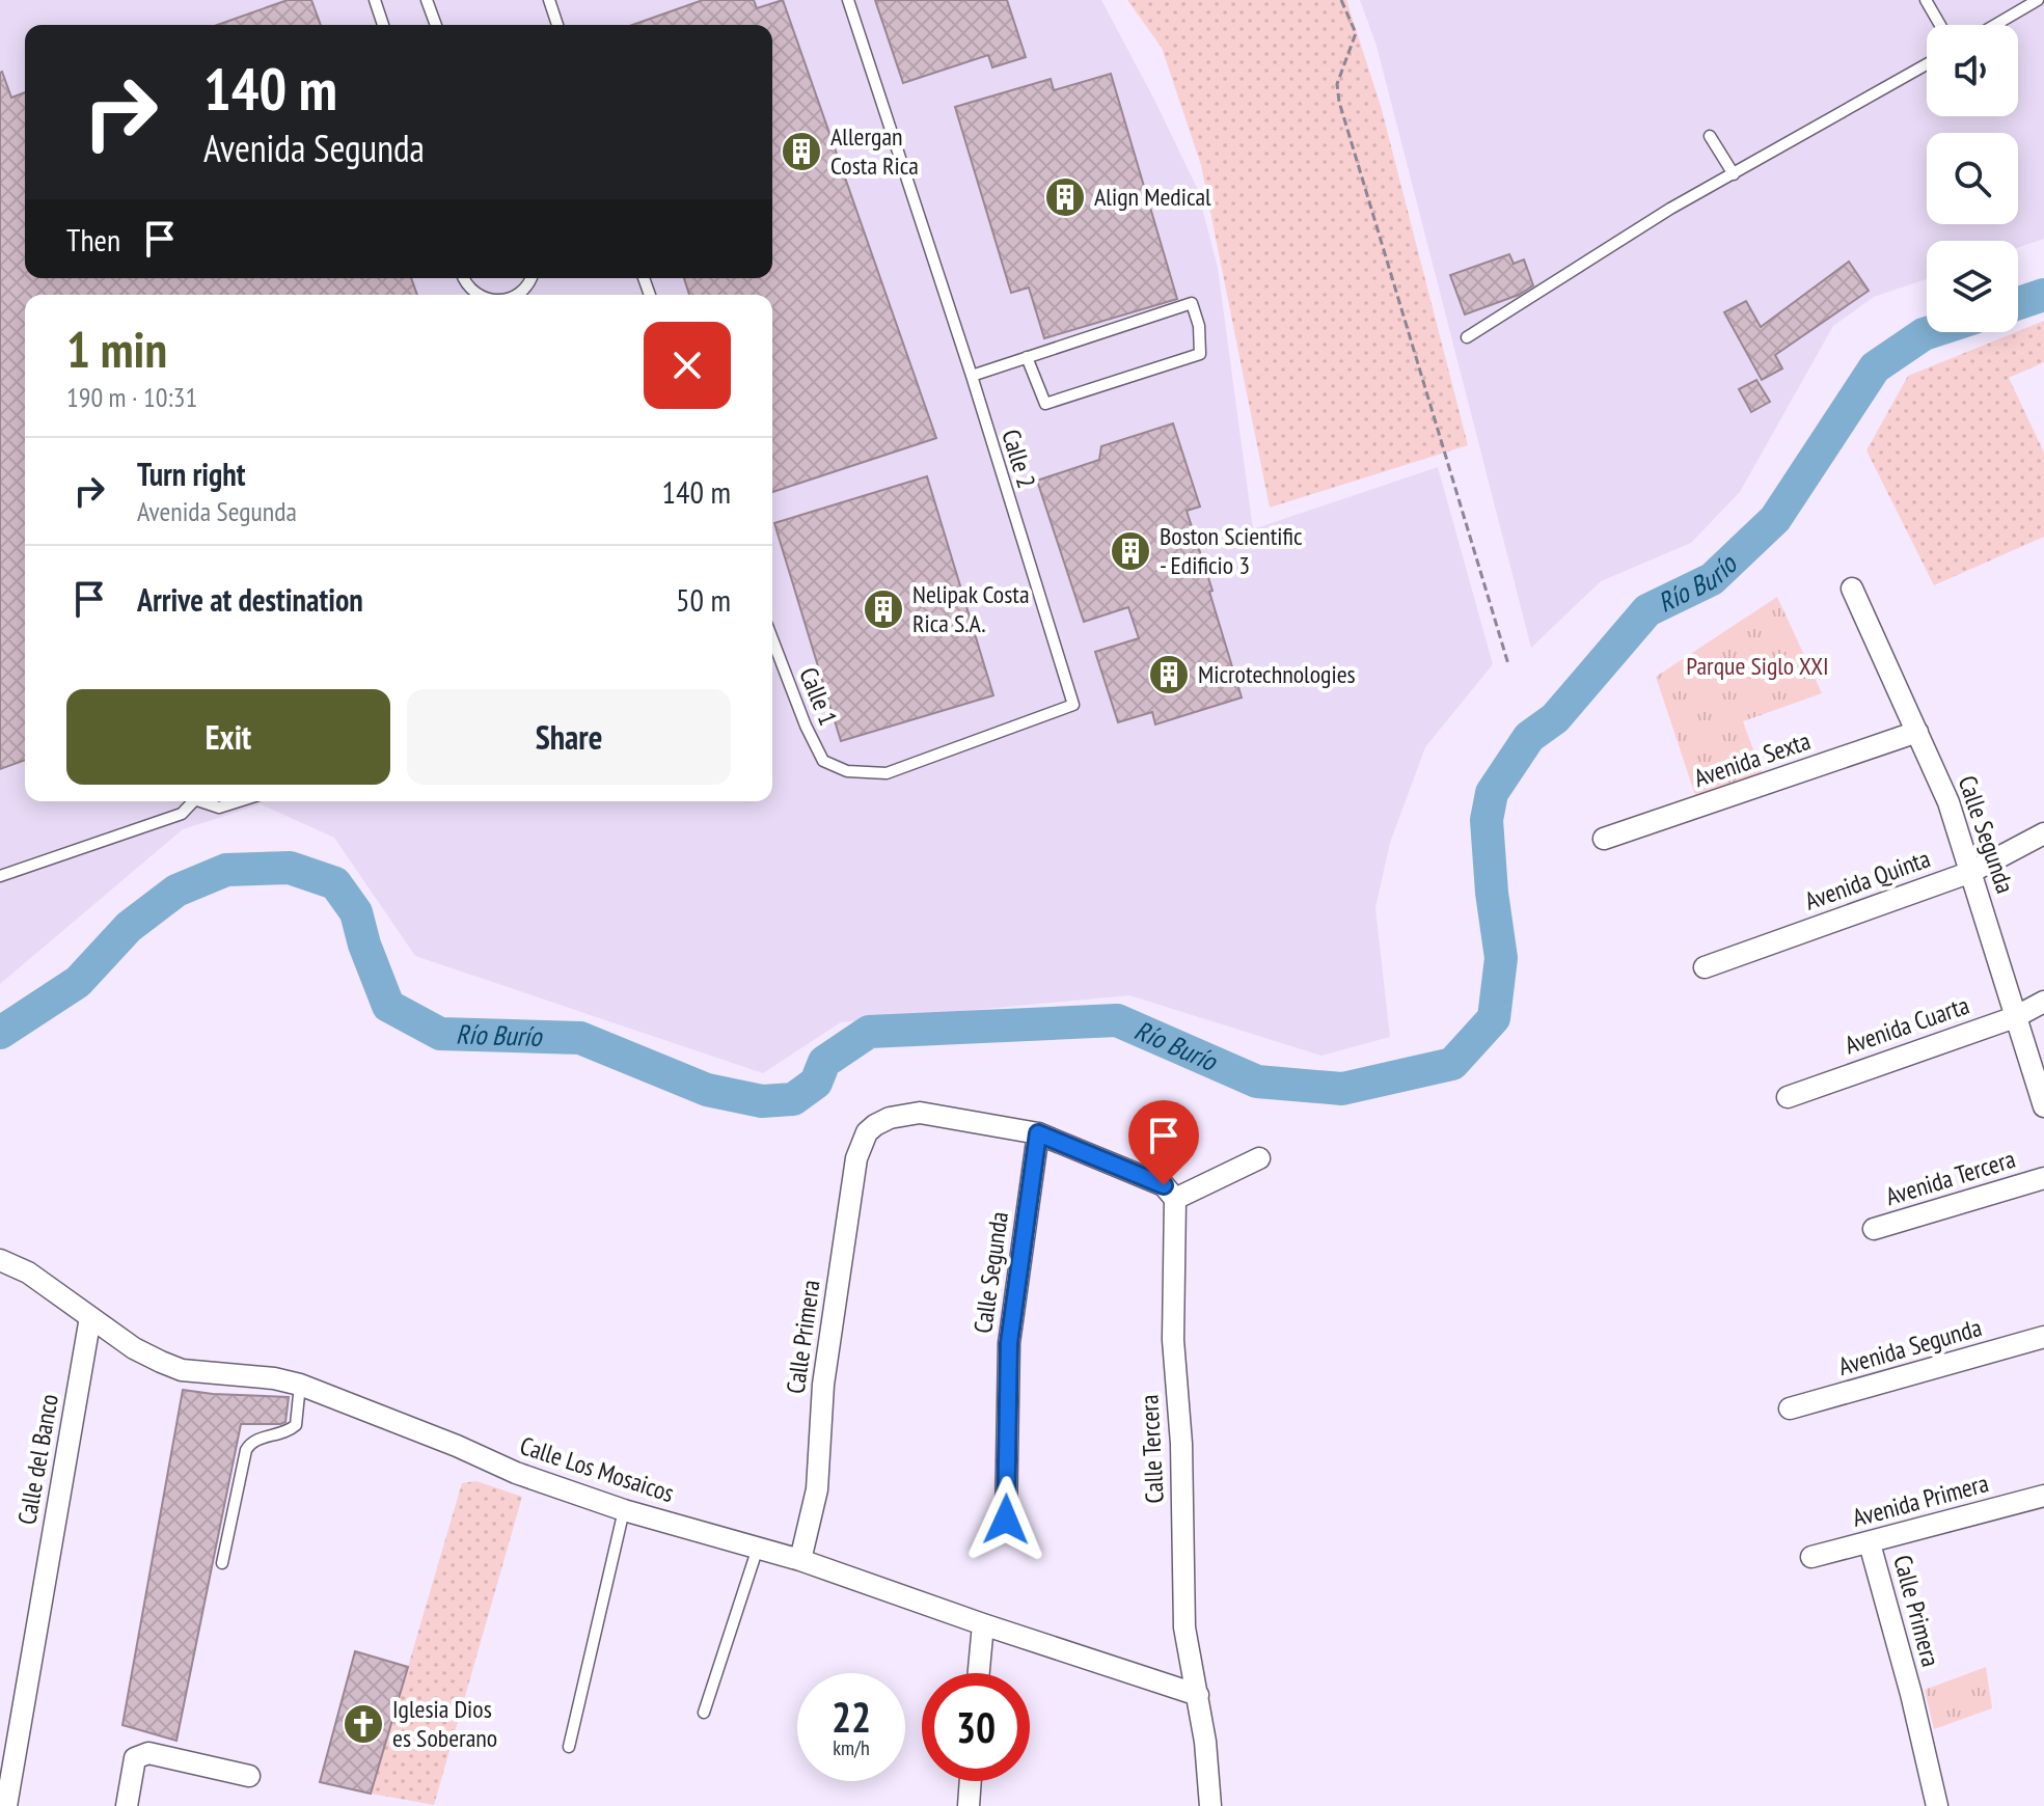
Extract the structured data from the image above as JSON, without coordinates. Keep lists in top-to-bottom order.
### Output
{
  "streets": {
    "street": [
      "Avenida Sexta",
      "Calle Segunda",
      "Avenida Quinta",
      "Avenida Cuarta",
      "Avenida Tercera",
      "Calle Primera",
      "Avenida Segunda",
      "Calle Tercera",
      "Calle del Banco",
      "Calle Los Mosaicos",
      "Avenida Primera"
    ],
    "lane": ["Calle 2", "Calle 1"]
  },
  "crossings": [
    ["Calle 2", "Calle 1"],
    ["Avenida Sexta", "Calle Segunda"],
    ["Calle Segunda", "Avenida Quinta"],
    ["Calle Segunda", "Avenida Cuarta"],
    ["Calle Segunda", "Calle Primera"],
    ["Calle Primera", "Calle Los Mosaicos"],
    ["Calle Primera", "Avenida Primera"],
    ["Calle Tercera", "Calle Los Mosaicos"],
    ["Calle del Banco", "Calle Los Mosaicos"]
  ],
  "water": ["Río Burío"],
  "parks": ["Parque Siglo XXI"],
  "places": {
    "building": [
      "Allergan Costa Rica",
      "Align Medical",
      "Boston Scientific - Edificio 3",
      "Nelipak Costa Rica S.A.",
      "Microtechnologies"
    ],
    "church": ["Iglesia Dios es Soberano"]
  },
  "page": {
    "turn": ["140 m", "Avenida Segunda"],
    "then": "Then",
    "heading": ["1 min", "190 m · 10:31"],
    "list": [
      {
        "name": "Turn right",
        "note": "Avenida Segunda",
        "value": "140 m"
      },
      {
        "name": "Arrive at destination",
        "value": "50 m"
      }
    ],
    "buttons": ["Exit", "Share"],
    "speed": "22 km/h",
    "limit": "30"
  }
}
